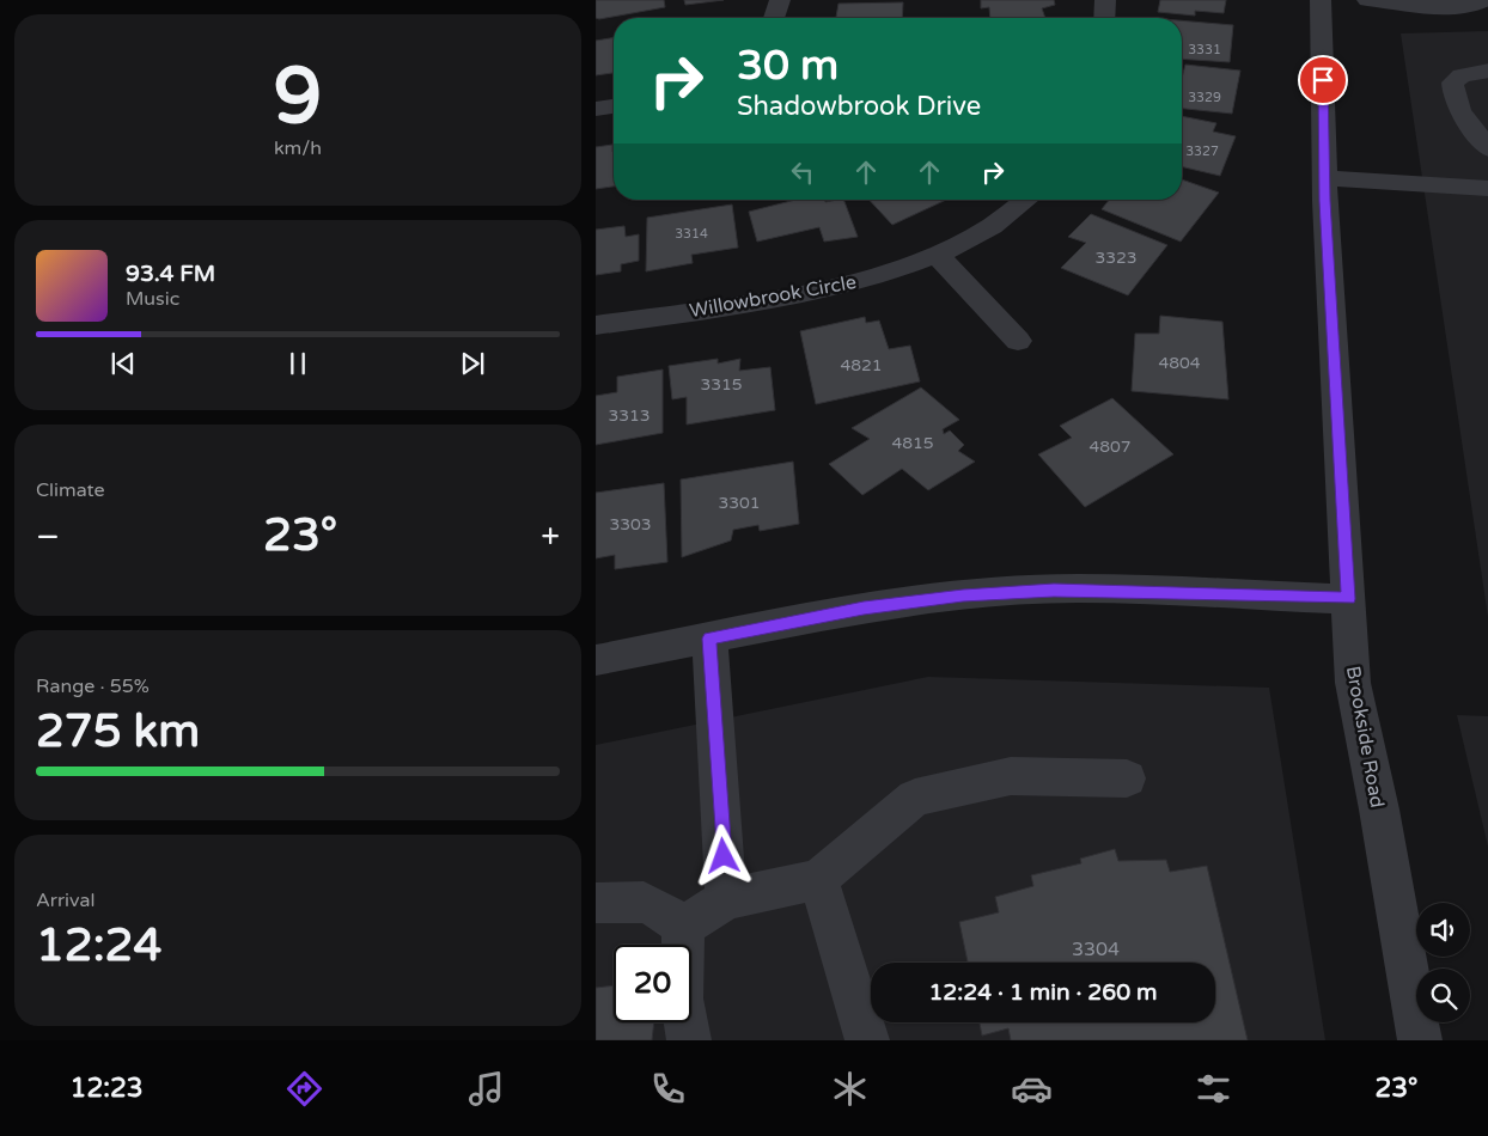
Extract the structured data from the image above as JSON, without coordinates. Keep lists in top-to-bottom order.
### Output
{
  "streets": {
    "street": ["Willowbrook Circle", "Brookside Road"]
  },
  "house_numbers": [
    "3331",
    "3329",
    "3327",
    "3314",
    "3323",
    "4804",
    "4821",
    "3315",
    "3313",
    "4815",
    "4807",
    "3301",
    "3303",
    "3304"
  ],
  "page": {
    "tile": [
      ["9", "km/h"],
      "Climate",
      ["Range · 55%", "275 km"],
      ["Arrival", "12:24"]
    ],
    "turn": ["30 m", "Shadowbrook Drive"],
    "song": ["93.4 FM", "Music"],
    "heat": ["−", "23°", "+"],
    "limit": "20",
    "trip": "12:24 · 1 min · 260 m",
    "tabs": ["12:23", "23°"]
  }
}
